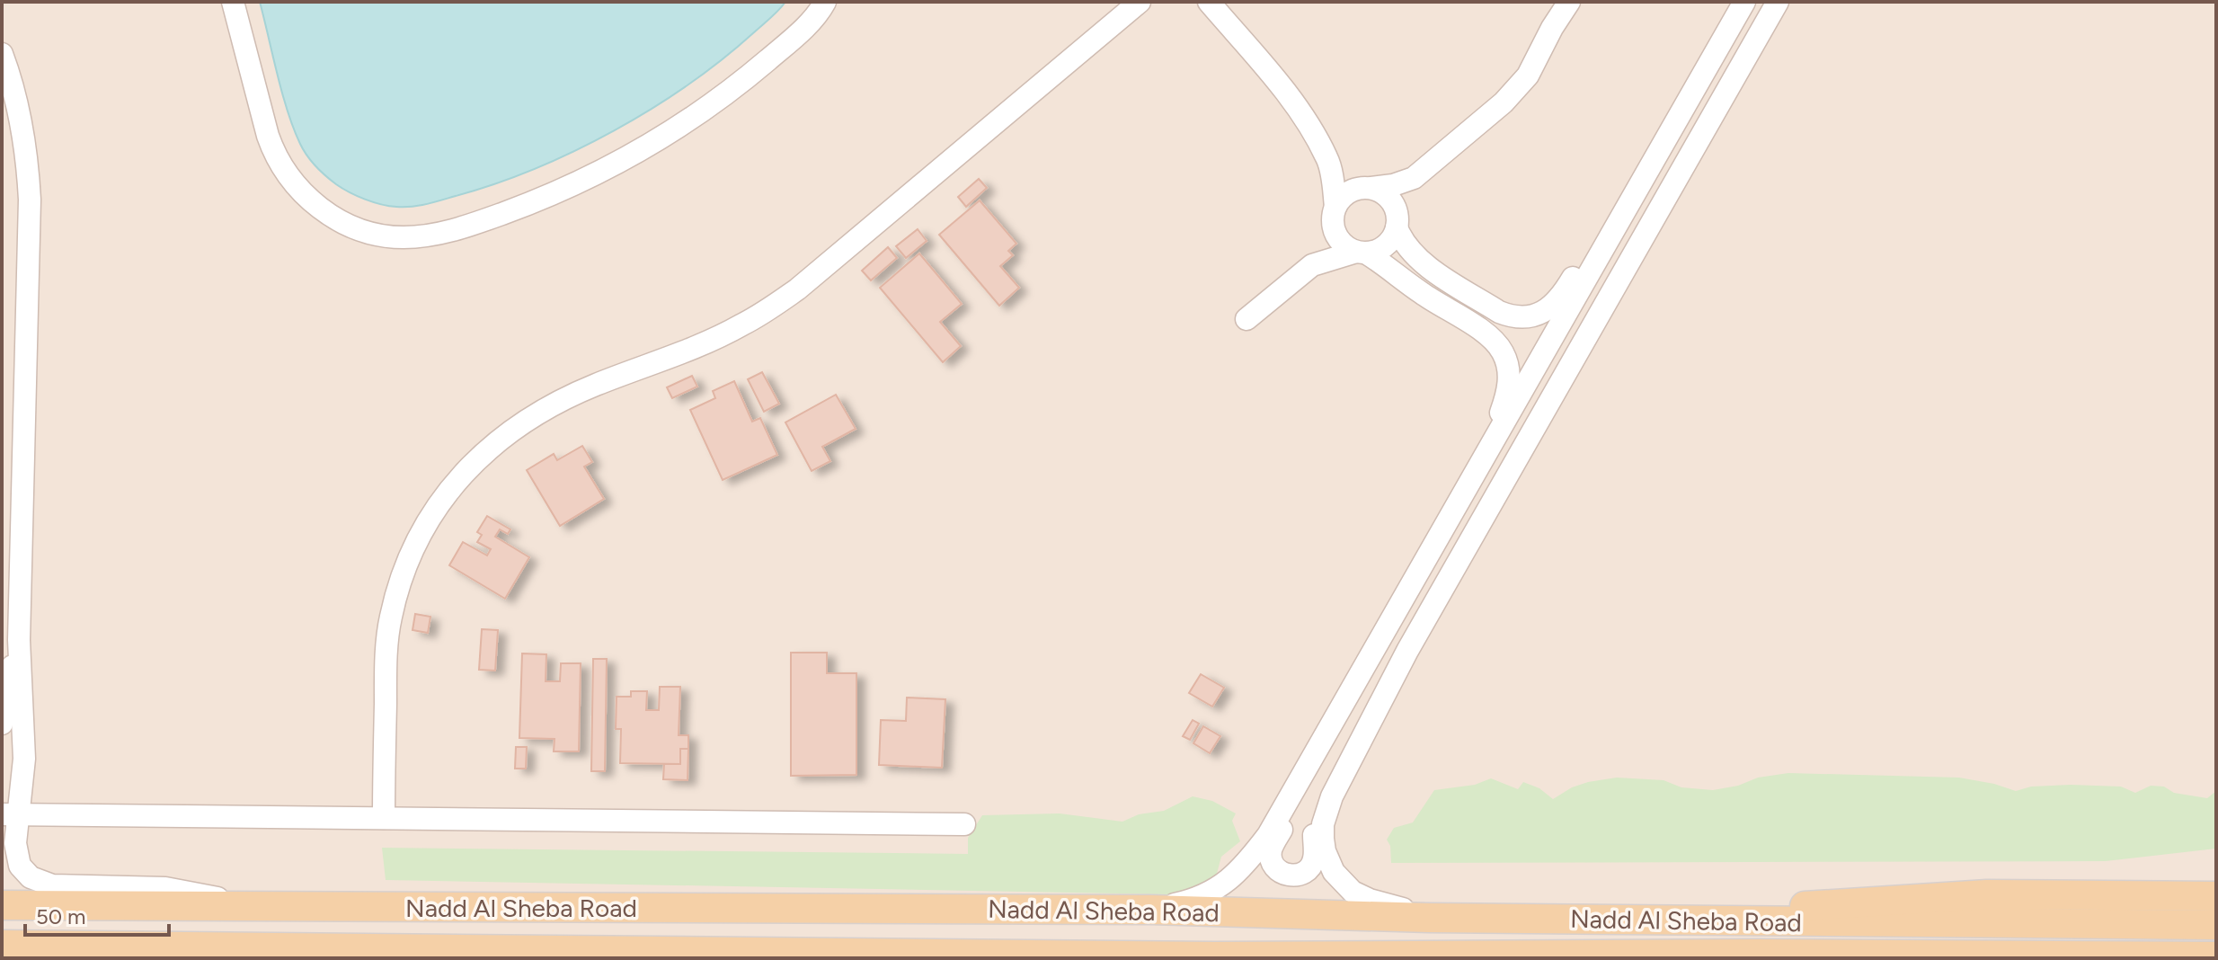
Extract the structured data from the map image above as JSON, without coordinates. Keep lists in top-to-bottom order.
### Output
{
  "streets": {
    "main road": ["Nadd Al Sheba Road"]
  },
  "scale_bar": "50 m"
}
